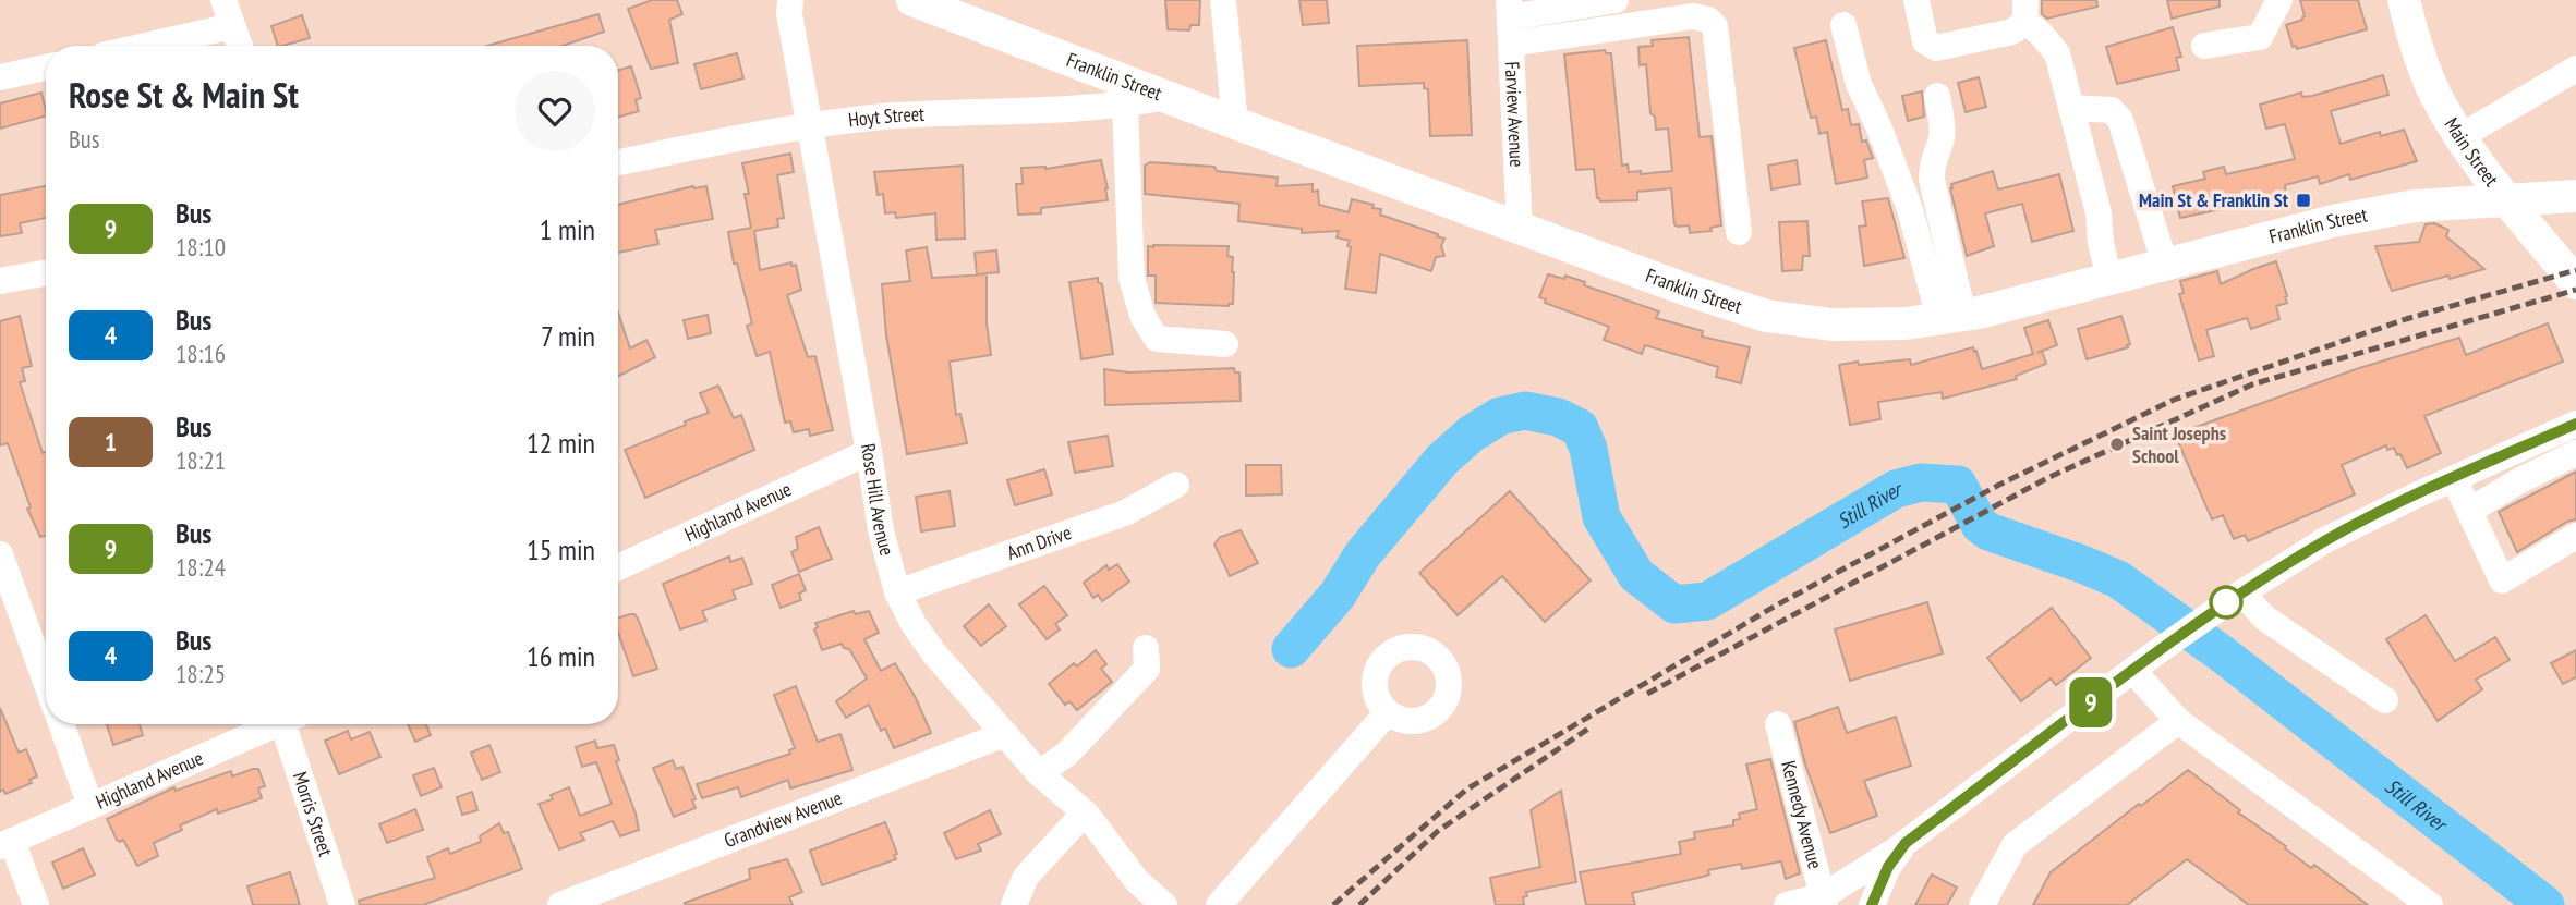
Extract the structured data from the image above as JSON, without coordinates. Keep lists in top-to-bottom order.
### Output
{
  "streets": {
    "main road": ["Franklin Street", "Main Street"],
    "street": [
      "Farview Avenue",
      "Hoyt Street",
      "Rose Hill Avenue",
      "Highland Avenue",
      "Ann Drive",
      "Morris Street",
      "Kennedy Avenue",
      "Grandview Avenue"
    ]
  },
  "crossings": [
    ["Franklin Street", "Farview Avenue"],
    ["Franklin Street", "Hoyt Street"],
    ["Franklin Street", "Main Street"],
    ["Hoyt Street", "Rose Hill Avenue"],
    ["Rose Hill Avenue", "Highland Avenue"],
    ["Rose Hill Avenue", "Ann Drive"],
    ["Rose Hill Avenue", "Grandview Avenue"]
  ],
  "water": ["Still River"],
  "places": {
    "transit": ["Main St & Franklin St"],
    "other": ["Saint Josephs School"]
  },
  "lines": ["bus line 9"],
  "page": {
    "on_map": "9",
    "heading": ["Rose St & Main St", "Bus"],
    "list": [
      {
        "mark": "9",
        "name": "Bus",
        "note": "18:10",
        "value": "1 min"
      },
      {
        "mark": "4",
        "name": "Bus",
        "note": "18:16",
        "value": "7 min"
      },
      {
        "mark": "1",
        "name": "Bus",
        "note": "18:21",
        "value": "12 min"
      },
      {
        "mark": "9",
        "name": "Bus",
        "note": "18:24",
        "value": "15 min"
      },
      {
        "mark": "4",
        "name": "Bus",
        "note": "18:25",
        "value": "16 min"
      }
    ]
  }
}
